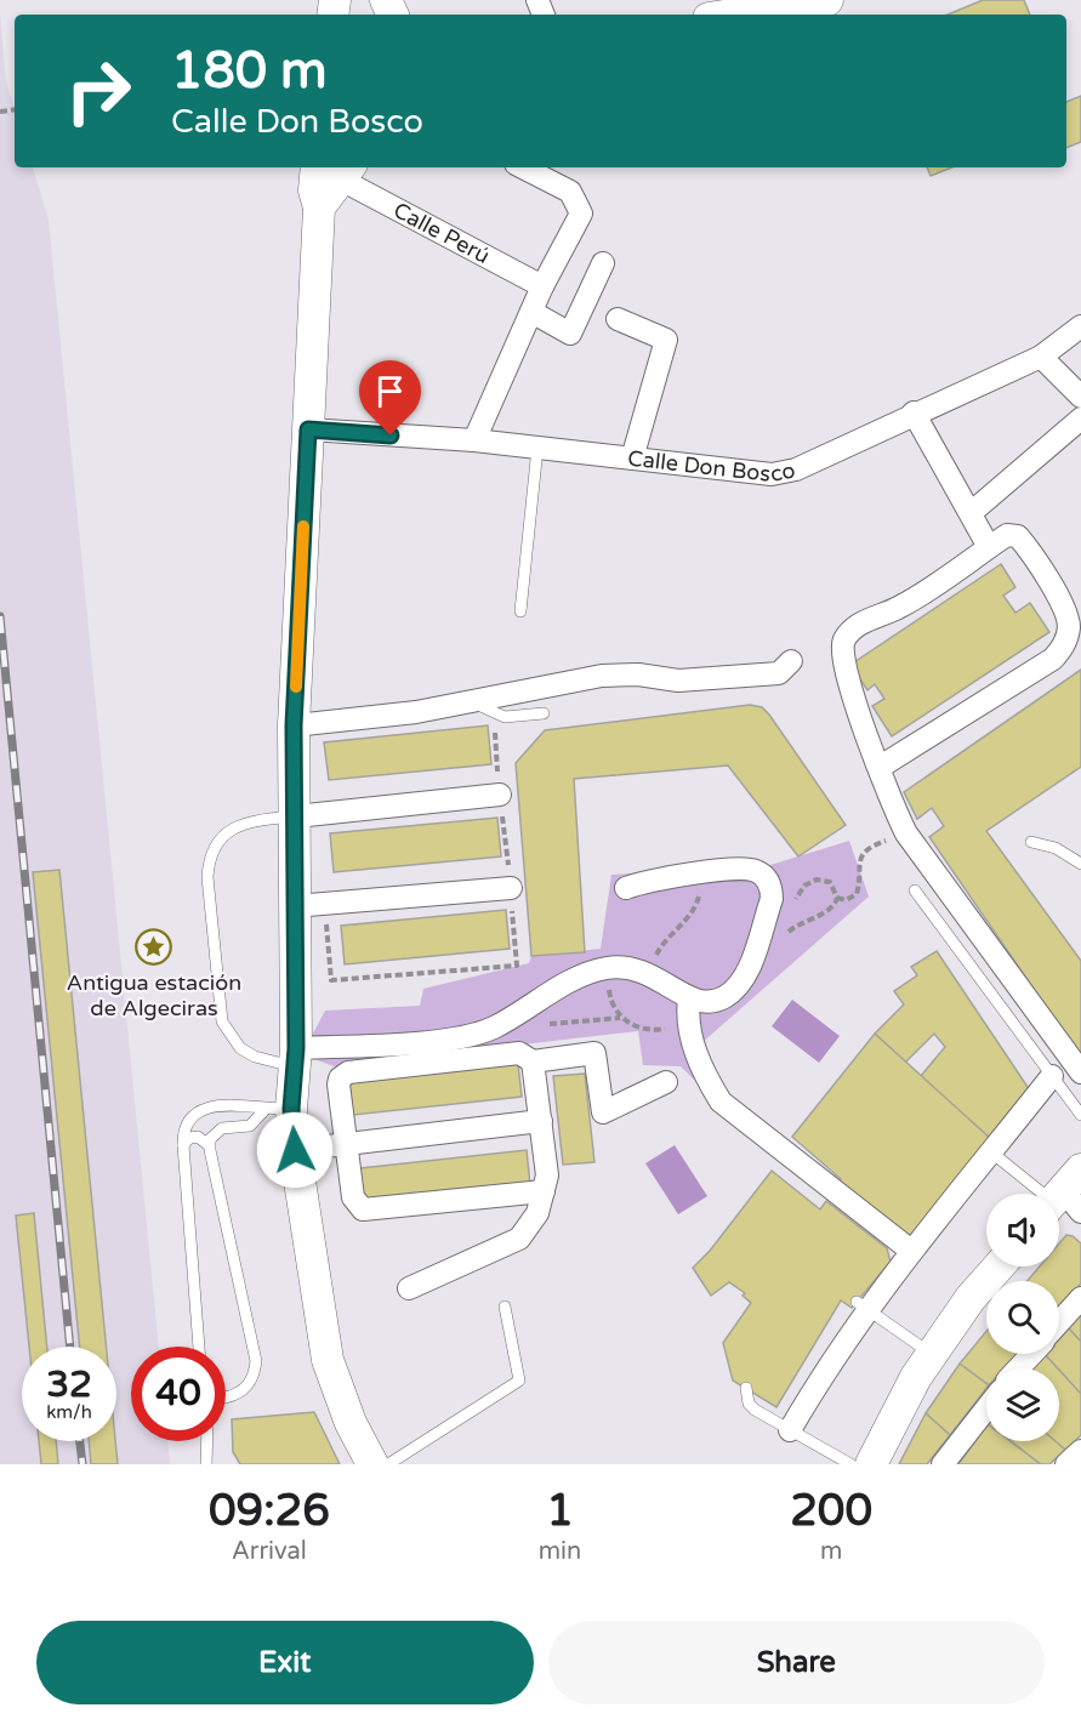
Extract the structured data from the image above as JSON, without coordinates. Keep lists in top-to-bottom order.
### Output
{
  "streets": {
    "street": ["Calle Perú", "Calle Don Bosco"]
  },
  "places": {
    "place": ["Antigua estación de Algeciras"]
  },
  "page": {
    "turn": ["180 m", "Calle Don Bosco"],
    "speed": "32 km/h",
    "limit": "40",
    "eta": [
      "09:26",
      "Arrival",
      "1",
      "min",
      "200",
      "m"
    ],
    "buttons": ["Exit", "Share"]
  }
}
